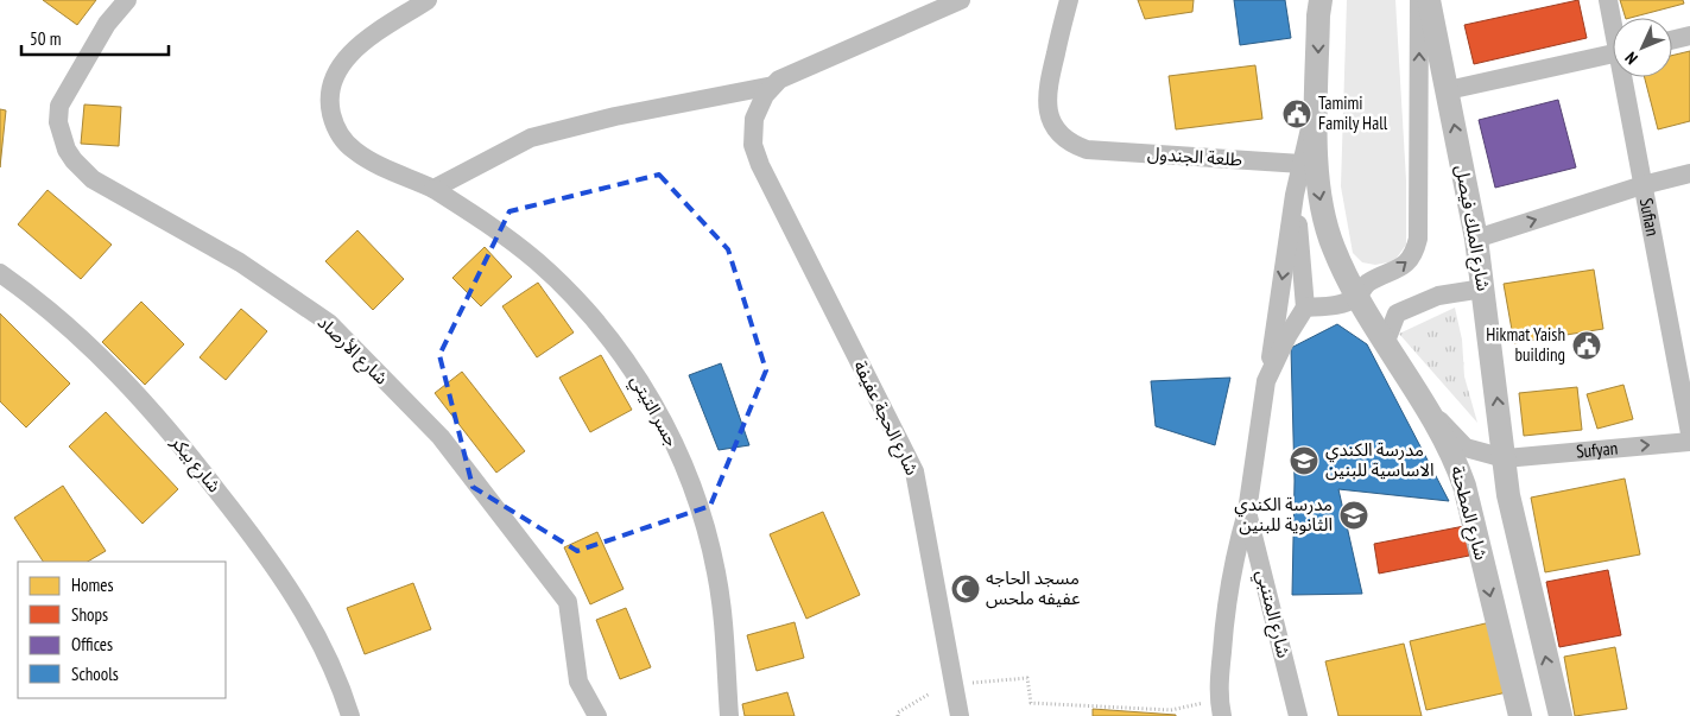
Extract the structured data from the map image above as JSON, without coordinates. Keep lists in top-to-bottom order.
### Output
{
  "streets": {
    "main road": ["شارع الملك فيصل", "شارع المطحنة"],
    "street": [
      "طلعة الجندول",
      "Sufian",
      "شارع الأرصاد",
      "جسر التيتي",
      "شارع الحجة عفيفة",
      "Sufyan",
      "شارع بيكر",
      "شارع المتنبي"
    ]
  },
  "crossings": [
    ["شارع الملك فيصل", "Sufyan"]
  ],
  "one_way": ["Sufyan"],
  "places": {
    "public building": ["Tamimi Family Hall", "Hikmat Yaish building"],
    "school or university": ["مدرسة الكندي الاساسية للبنين", "مدرسة الكندي الثانوية للبنين"],
    "mosque": ["مسجد الحاجه عفيفه ملحس"]
  },
  "legend": [
    "Homes",
    "Shops",
    "Offices",
    "Schools"
  ],
  "scale_bar": "50 m",
  "north": "bottom left"
}
